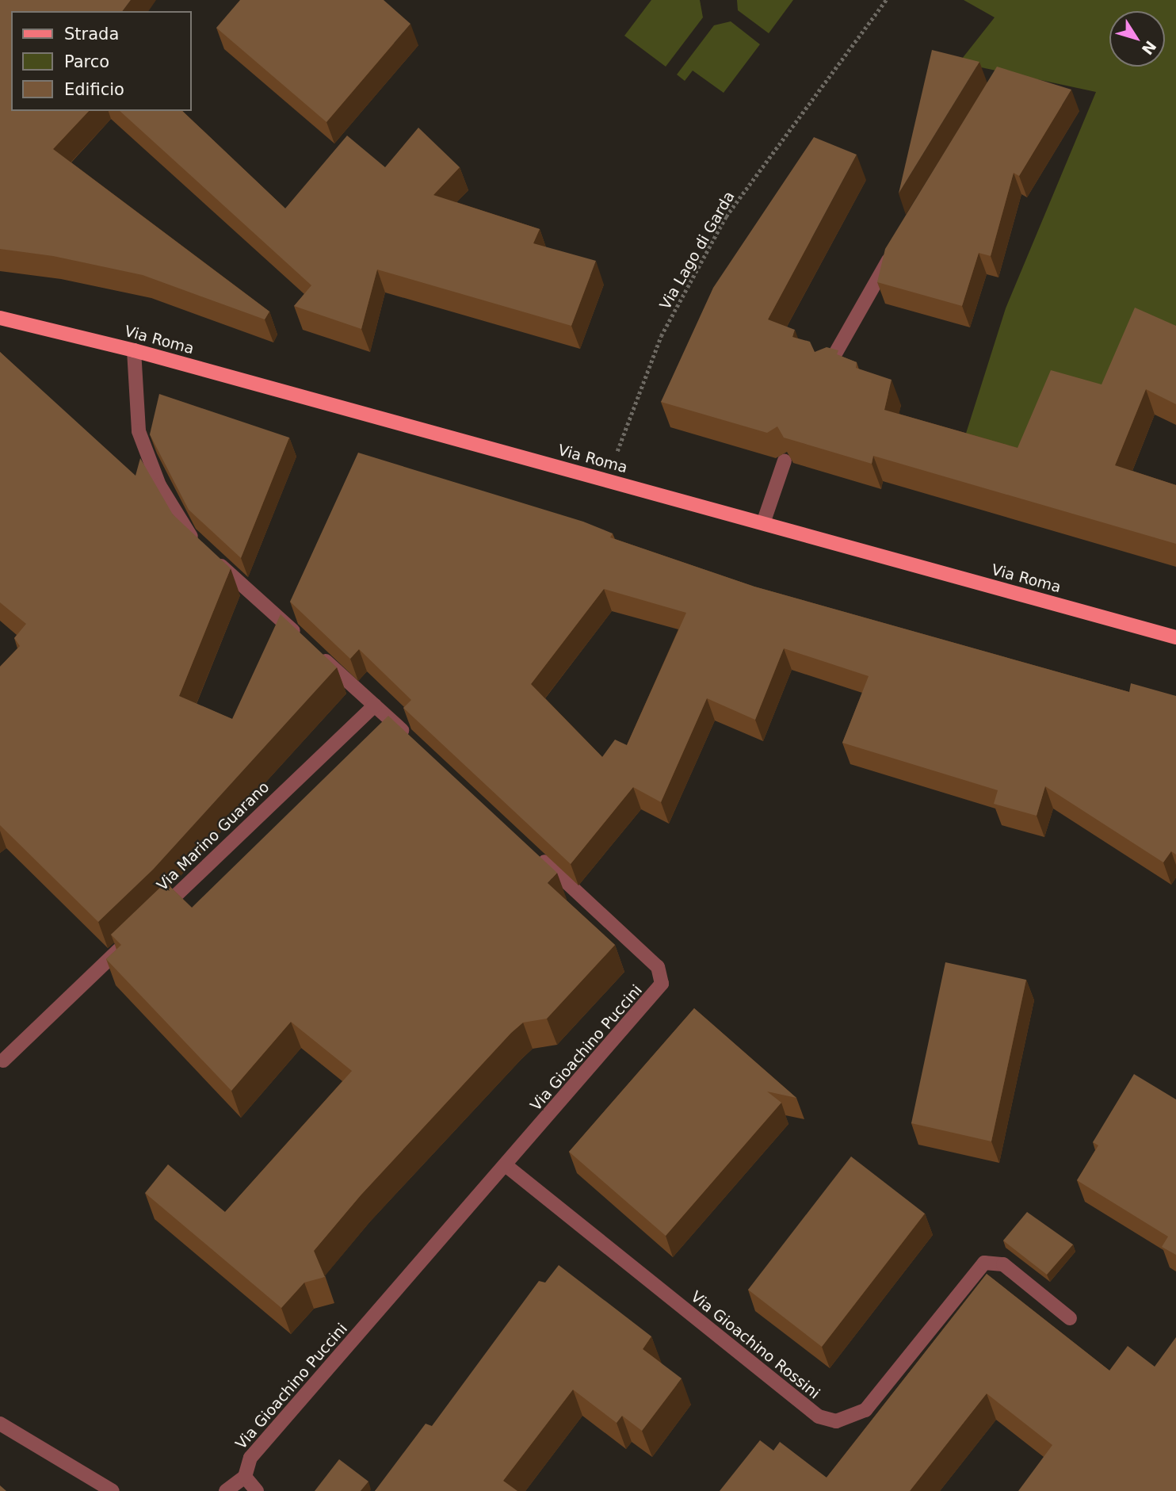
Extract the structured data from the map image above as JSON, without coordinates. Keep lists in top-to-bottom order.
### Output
{
  "streets": {
    "main road": ["Via Roma"],
    "street": ["Via Marino Guarano", "Via Gioachino Puccini", "Via Gioachino Rossini"],
    "path": ["Via Lago di Garda"]
  },
  "crossings": [
    ["Via Lago di Garda", "Via Roma"],
    ["Via Gioachino Puccini", "Via Gioachino Rossini"]
  ],
  "legend": ["Strada", "Parco", "Edificio"],
  "north": "bottom right"
}
